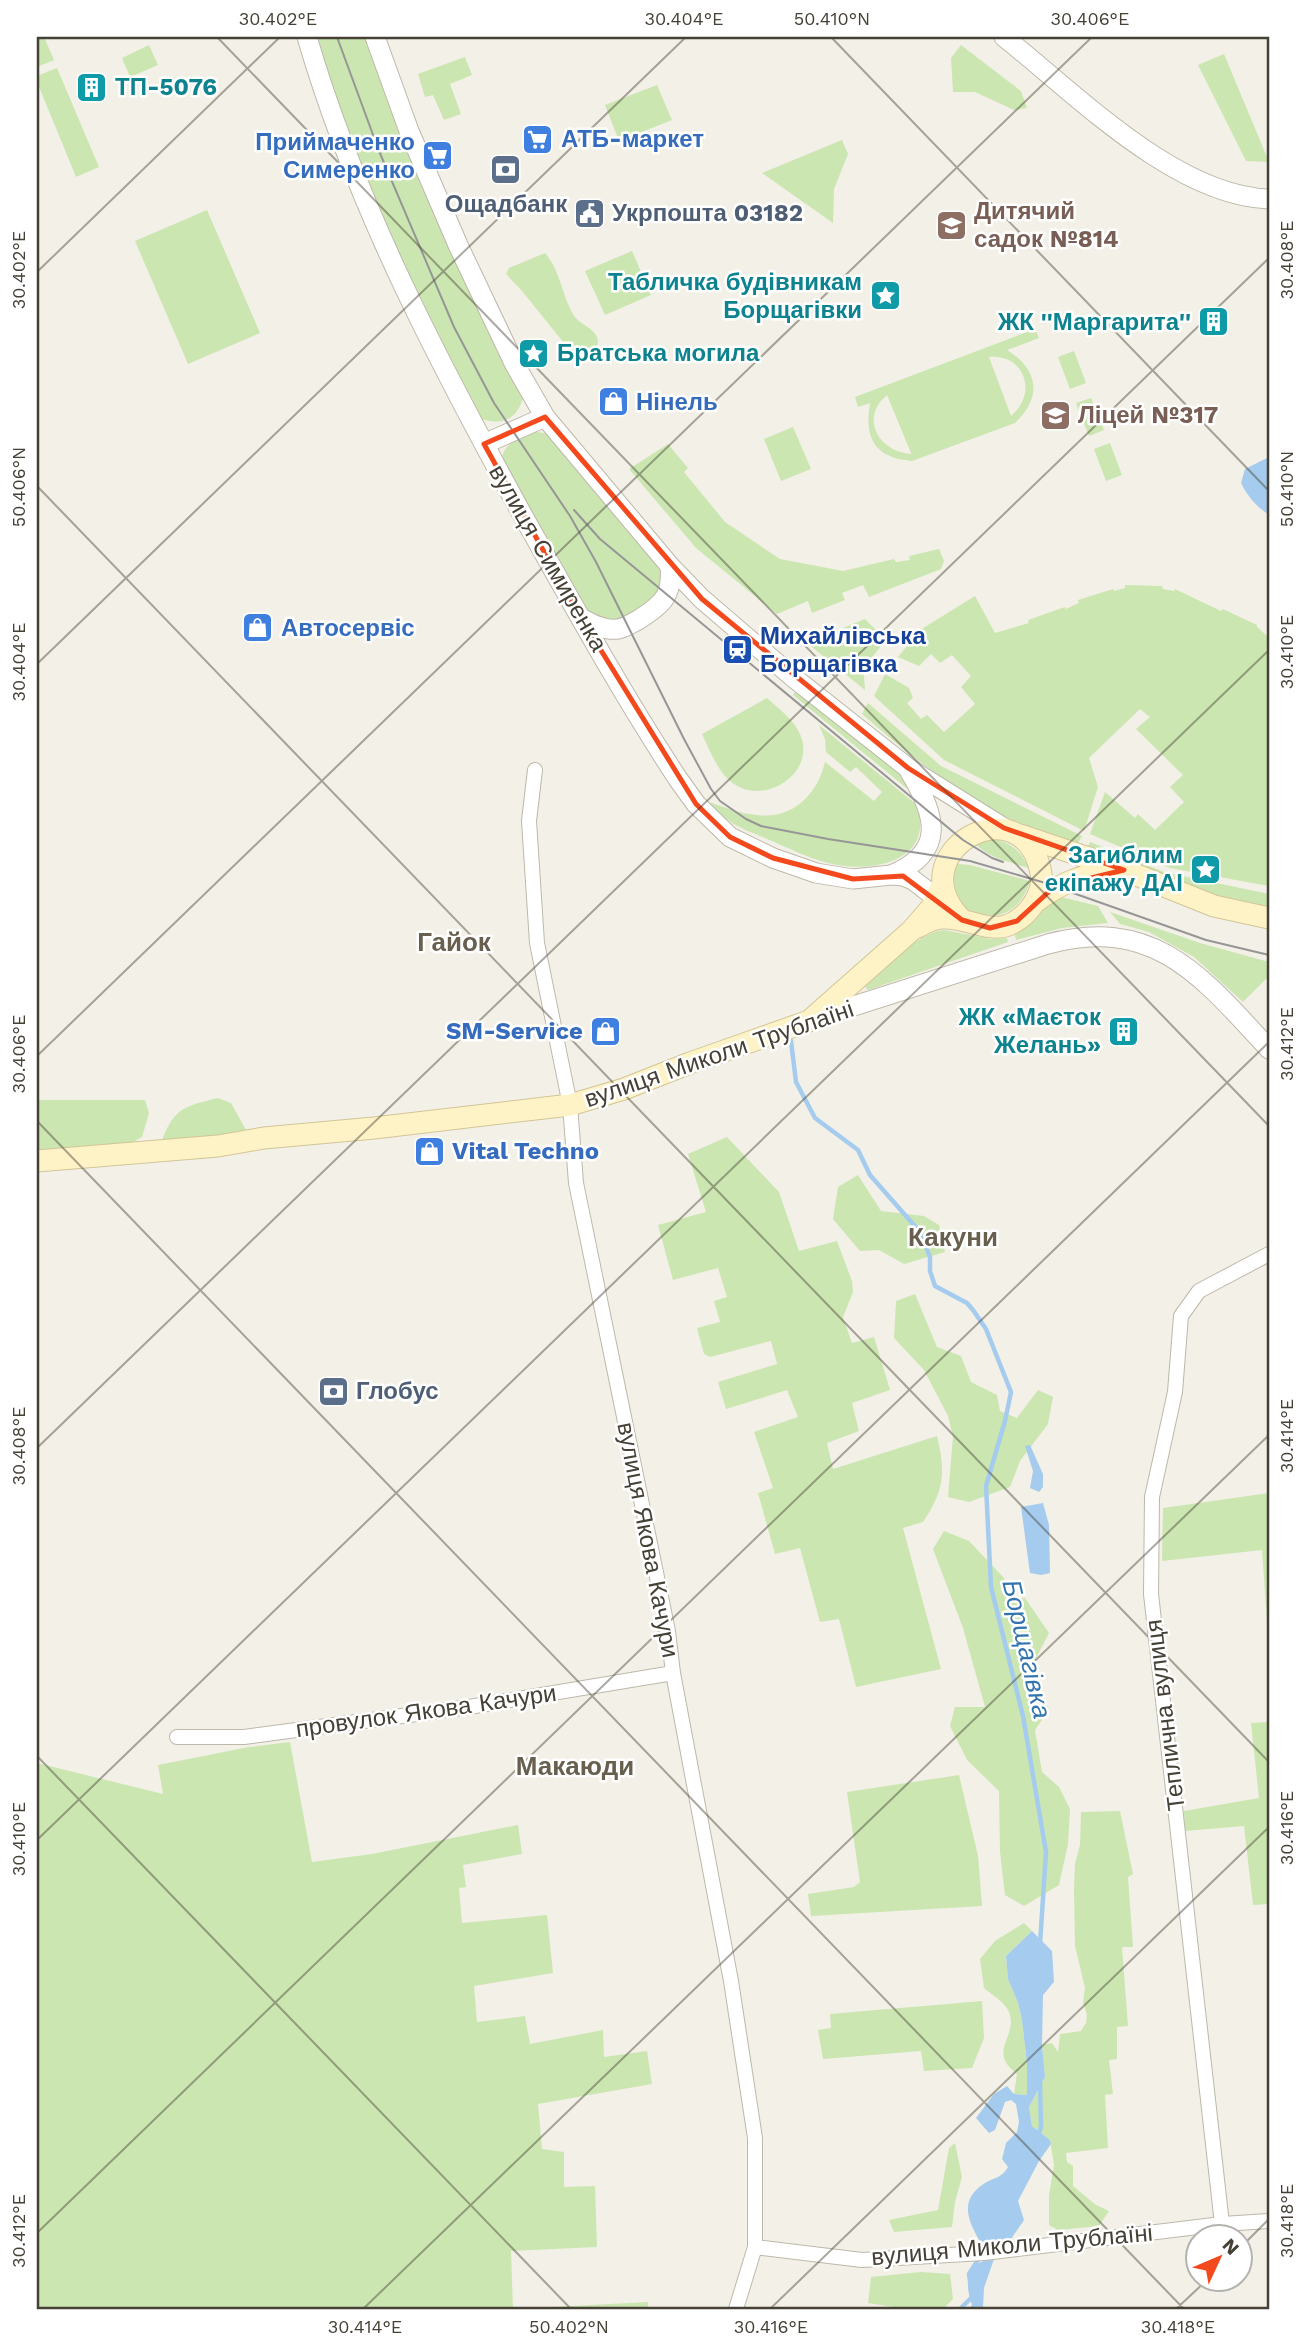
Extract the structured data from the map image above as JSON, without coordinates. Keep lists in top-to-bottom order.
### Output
{
  "streets": {
    "main road": ["вулиця Миколи Трублаїні"],
    "street": [
      "вулиця Симиренка",
      "вулиця Якова Качури",
      "провулок Якова Качури",
      "Теплична вулиця"
    ]
  },
  "crossings": [
    ["вулиця Миколи Трублаїні", "вулиця Якова Качури"],
    ["вулиця Миколи Трублаїні", "Теплична вулиця"],
    ["вулиця Якова Качури", "провулок Якова Качури"]
  ],
  "districts": ["Гайок", "Какуни", "Макаюди"],
  "water": ["Борщагівка"],
  "places": {
    "building": ["ТП-5076", "ЖК ''Маргарита''", "ЖК «Маєток Желань»"],
    "supermarket": ["АТБ-маркет", "Приймаченко Симеренко"],
    "bank": ["Ощадбанк", "Глобус"],
    "public building": ["Укрпошта 03182"],
    "school or university": ["Дитячий садок №814", "Ліцей №317"],
    "place": ["Табличка будівникам Борщагівки", "Братська могила", "Загиблим екіпажу ДАІ"],
    "shop": [
      "Нінель",
      "Автосервіс",
      "SM-Service",
      "Vital Techno"
    ],
    "station": ["Михайлівська Борщагівка"]
  },
  "north": "top right",
  "coordinates": [
    "30.402°E",
    "30.404°E",
    "50.410°N",
    "30.406°E",
    "30.408°E",
    "50.406°N",
    "30.410°E",
    "30.412°E",
    "30.414°E",
    "30.416°E",
    "30.418°E",
    "50.402°N"
  ]
}
